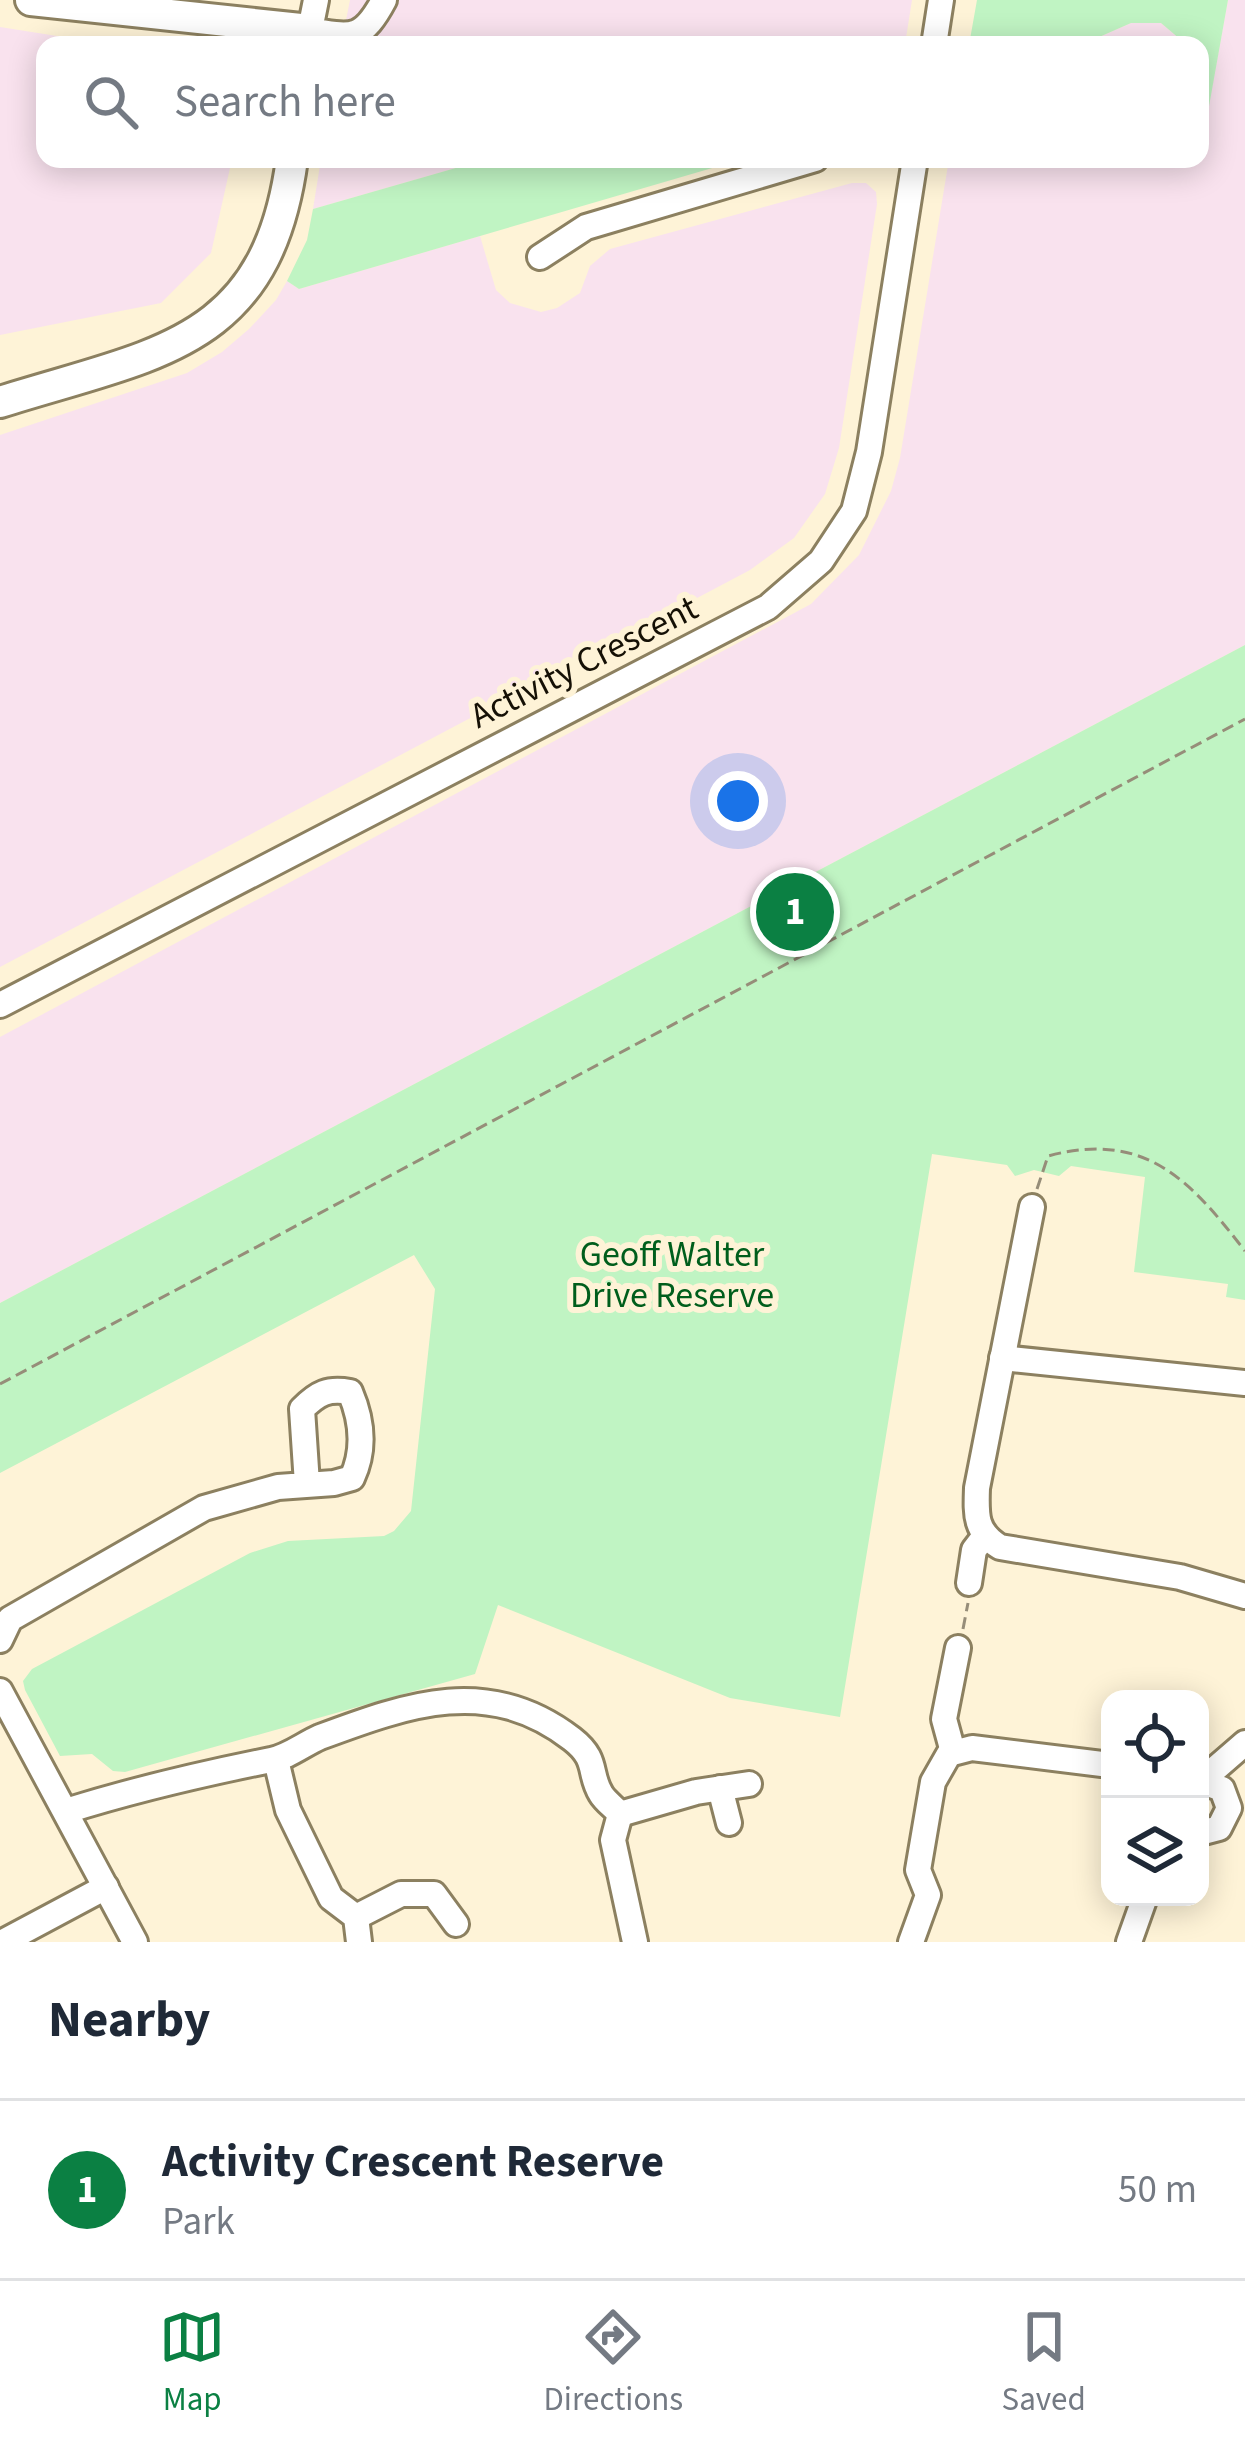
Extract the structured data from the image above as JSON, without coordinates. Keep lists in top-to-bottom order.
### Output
{
  "streets": {
    "street": ["Activity Crescent"]
  },
  "parks": ["Geoff Walter Drive Reserve"],
  "page": {
    "search": "Search here",
    "pins": "1",
    "heading": "Nearby",
    "list": [
      {
        "mark": "1",
        "name": "Activity Crescent Reserve",
        "note": "Park",
        "value": "50 m"
      }
    ],
    "nav": ["Map", "Directions", "Saved"]
  }
}
